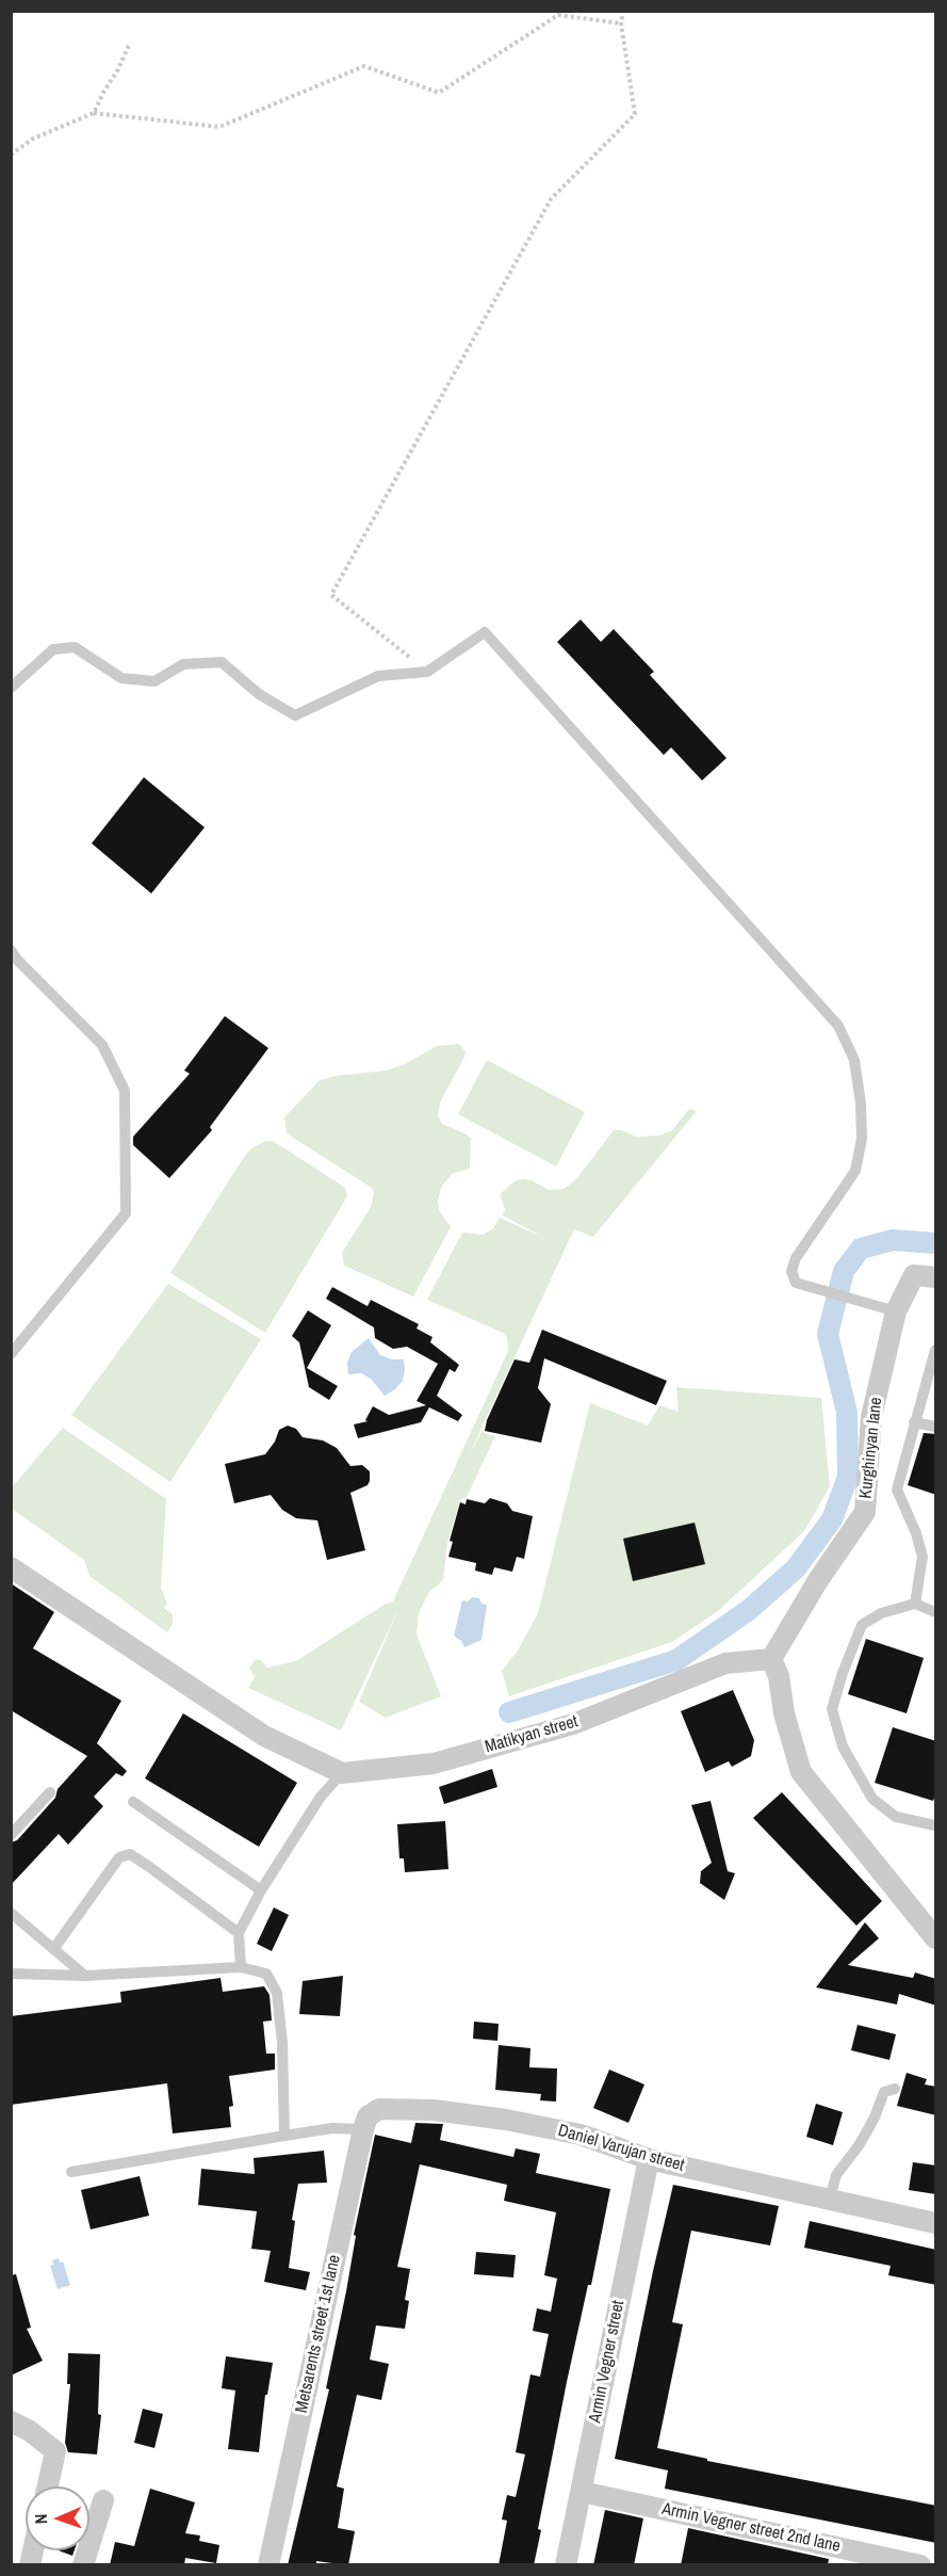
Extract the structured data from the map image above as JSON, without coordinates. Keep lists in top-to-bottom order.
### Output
{
  "streets": {
    "street": [
      "Kurghinyan lane",
      "Matikyan street",
      "Daniel Varujan street",
      "Metsarents street 1st lane",
      "Armin Vegner street",
      "Armin Vegner street 2nd lane"
    ]
  },
  "crossings": [
    ["Kurghinyan lane", "Matikyan street"],
    ["Daniel Varujan street", "Metsarents street 1st lane"],
    ["Daniel Varujan street", "Armin Vegner street"],
    ["Armin Vegner street", "Armin Vegner street 2nd lane"]
  ],
  "north": "left"
}
